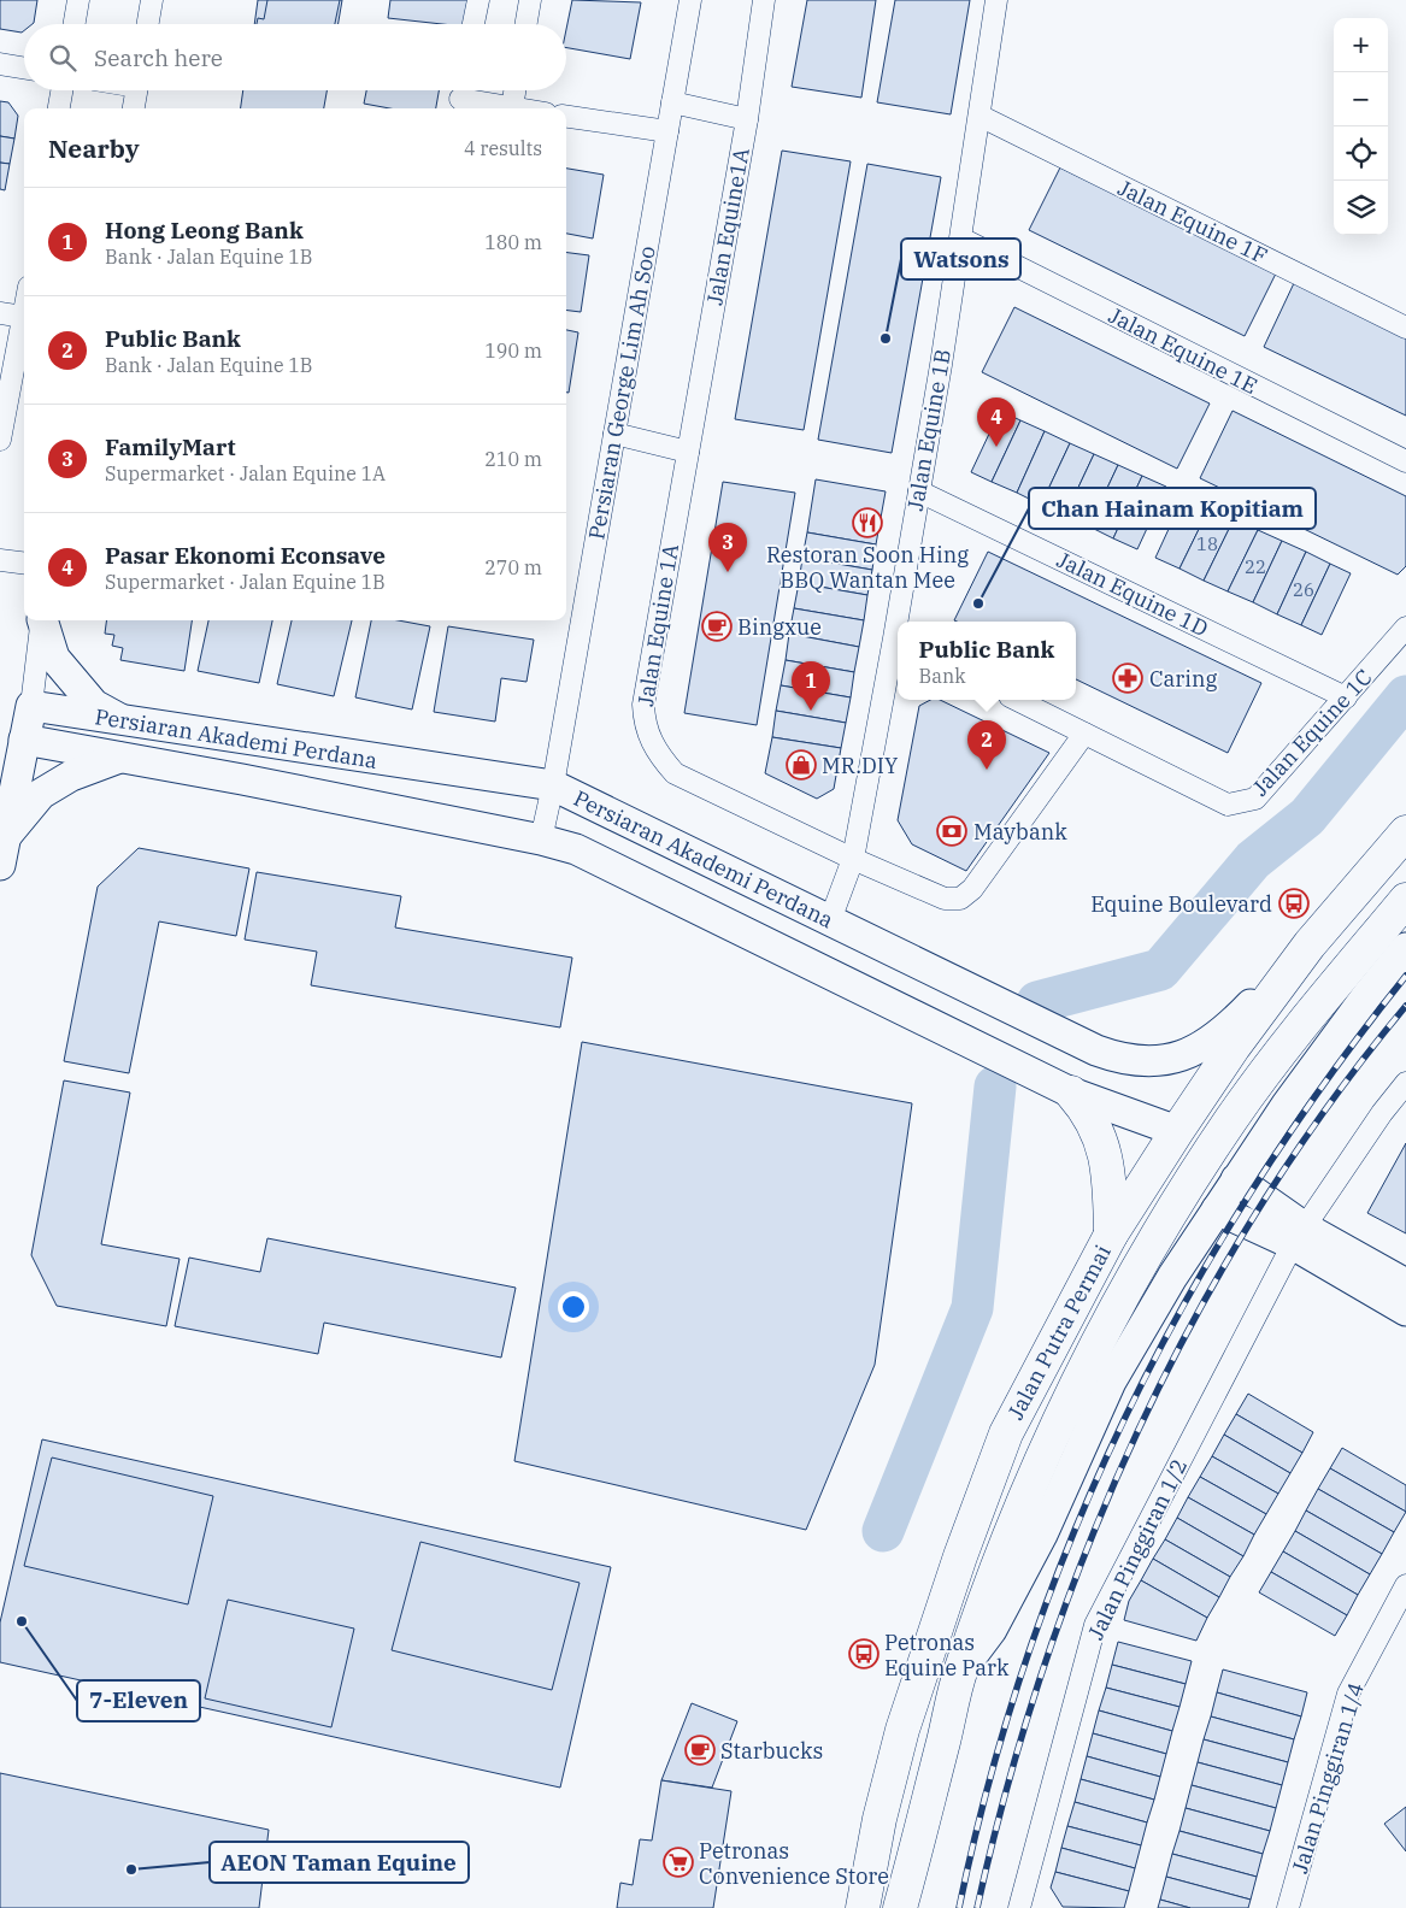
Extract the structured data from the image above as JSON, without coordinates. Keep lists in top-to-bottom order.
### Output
{
  "streets": {
    "main road": ["Jalan Putra Permai"],
    "street": [
      "Jalan Equine 1F",
      "Jalan Equine1A",
      "Jalan Equine 1E",
      "Persiaran George Lim Ah Soo",
      "Jalan Equine 1B",
      "Jalan Equine 1D",
      "Jalan Equine 1A",
      "Jalan Equine 1C",
      "Persiaran Akademi Perdana",
      "Jalan Pinggiran 1/2",
      "Jalan Pinggiran 1/4"
    ]
  },
  "crossings": [
    ["Jalan Equine 1F", "Jalan Equine 1B"],
    ["Jalan Equine1A", "Jalan Equine 1A"],
    ["Jalan Equine 1E", "Jalan Equine 1B"],
    ["Persiaran George Lim Ah Soo", "Persiaran Akademi Perdana"],
    ["Jalan Equine 1B", "Jalan Equine 1D"],
    ["Jalan Equine 1B", "Jalan Equine 1A"],
    ["Jalan Equine 1B", "Persiaran Akademi Perdana"],
    ["Jalan Equine 1D", "Jalan Equine 1C"],
    ["Persiaran Akademi Perdana", "Jalan Putra Permai"]
  ],
  "places": {
    "other": [
      "Watsons",
      "Chan Hainam Kopitiam",
      "7-Eleven",
      "AEON Taman Equine"
    ],
    "restaurant": ["Restoran Soon Hing BBQ Wantan Mee"],
    "cafe": ["Bingxue", "Starbucks"],
    "pharmacy": ["Caring"],
    "shop": ["MR.DIY"],
    "bank": ["Maybank"],
    "bus stop": ["Equine Boulevard", "Petronas Equine Park"],
    "supermarket": ["Petronas Convenience Store"]
  },
  "house_numbers": ["18", "22", "26"],
  "page": {
    "map_buttons": ["+", "−"],
    "search": "Search here",
    "heading": ["Nearby", "4 results"],
    "list": [
      {
        "mark": "1",
        "name": "Hong Leong Bank",
        "note": "Bank · Jalan Equine 1B",
        "value": "180 m"
      },
      {
        "mark": "2",
        "name": "Public Bank",
        "note": "Bank · Jalan Equine 1B",
        "value": "190 m"
      },
      {
        "mark": "3",
        "name": "FamilyMart",
        "note": "Supermarket · Jalan Equine 1A",
        "value": "210 m"
      },
      {
        "mark": "4",
        "name": "Pasar Ekonomi Econsave",
        "note": "Supermarket · Jalan Equine 1B",
        "value": "270 m"
      }
    ],
    "pins": [
      "4",
      "3",
      "1",
      "2"
    ],
    "popup": ["Public Bank", "Bank"]
  }
}
